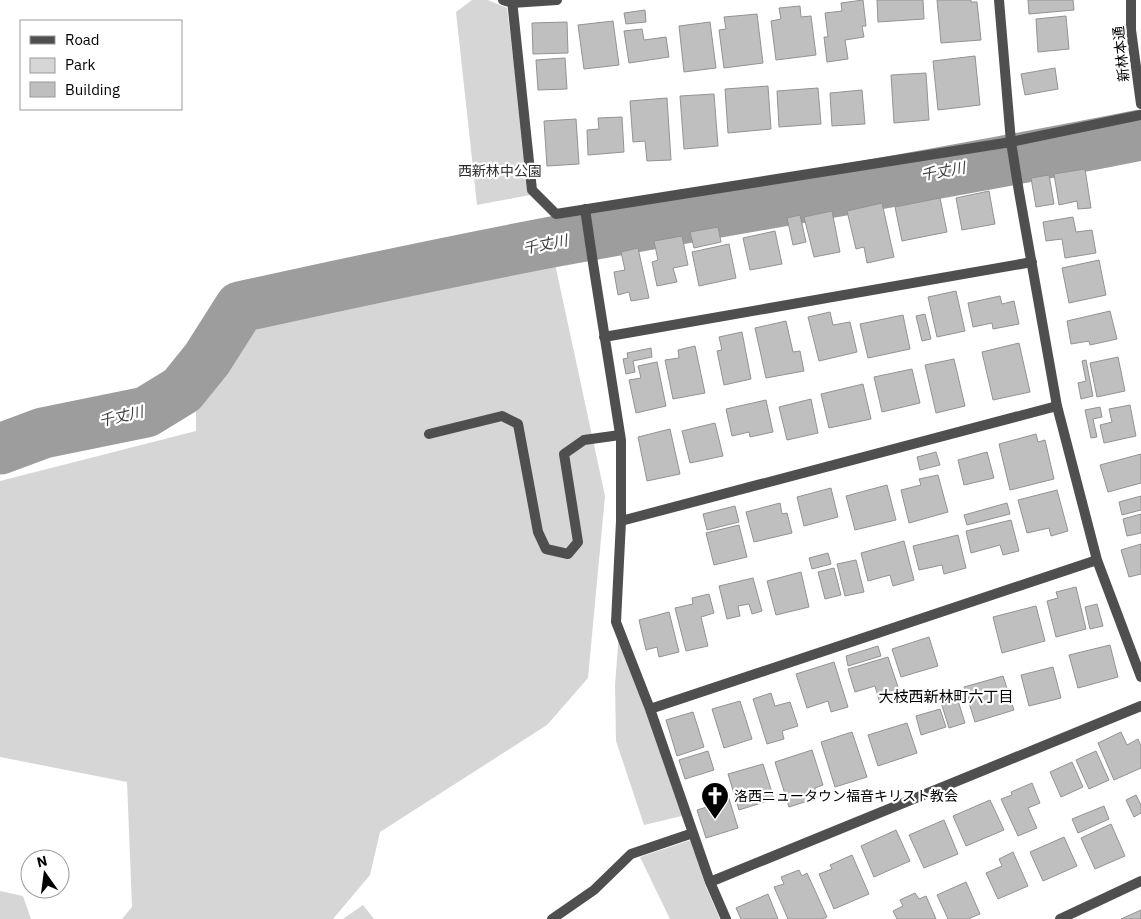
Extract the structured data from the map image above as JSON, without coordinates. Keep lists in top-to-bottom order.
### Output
{
  "streets": {
    "street": ["新林本通"]
  },
  "districts": ["大枝西新林町六丁目"],
  "water": ["千丈川"],
  "parks": ["西新林中公園"],
  "places": {
    "church": ["洛西ニュータウン福音キリスト教会"]
  },
  "legend": ["Road", "Park", "Building"],
  "north": "top"
}
